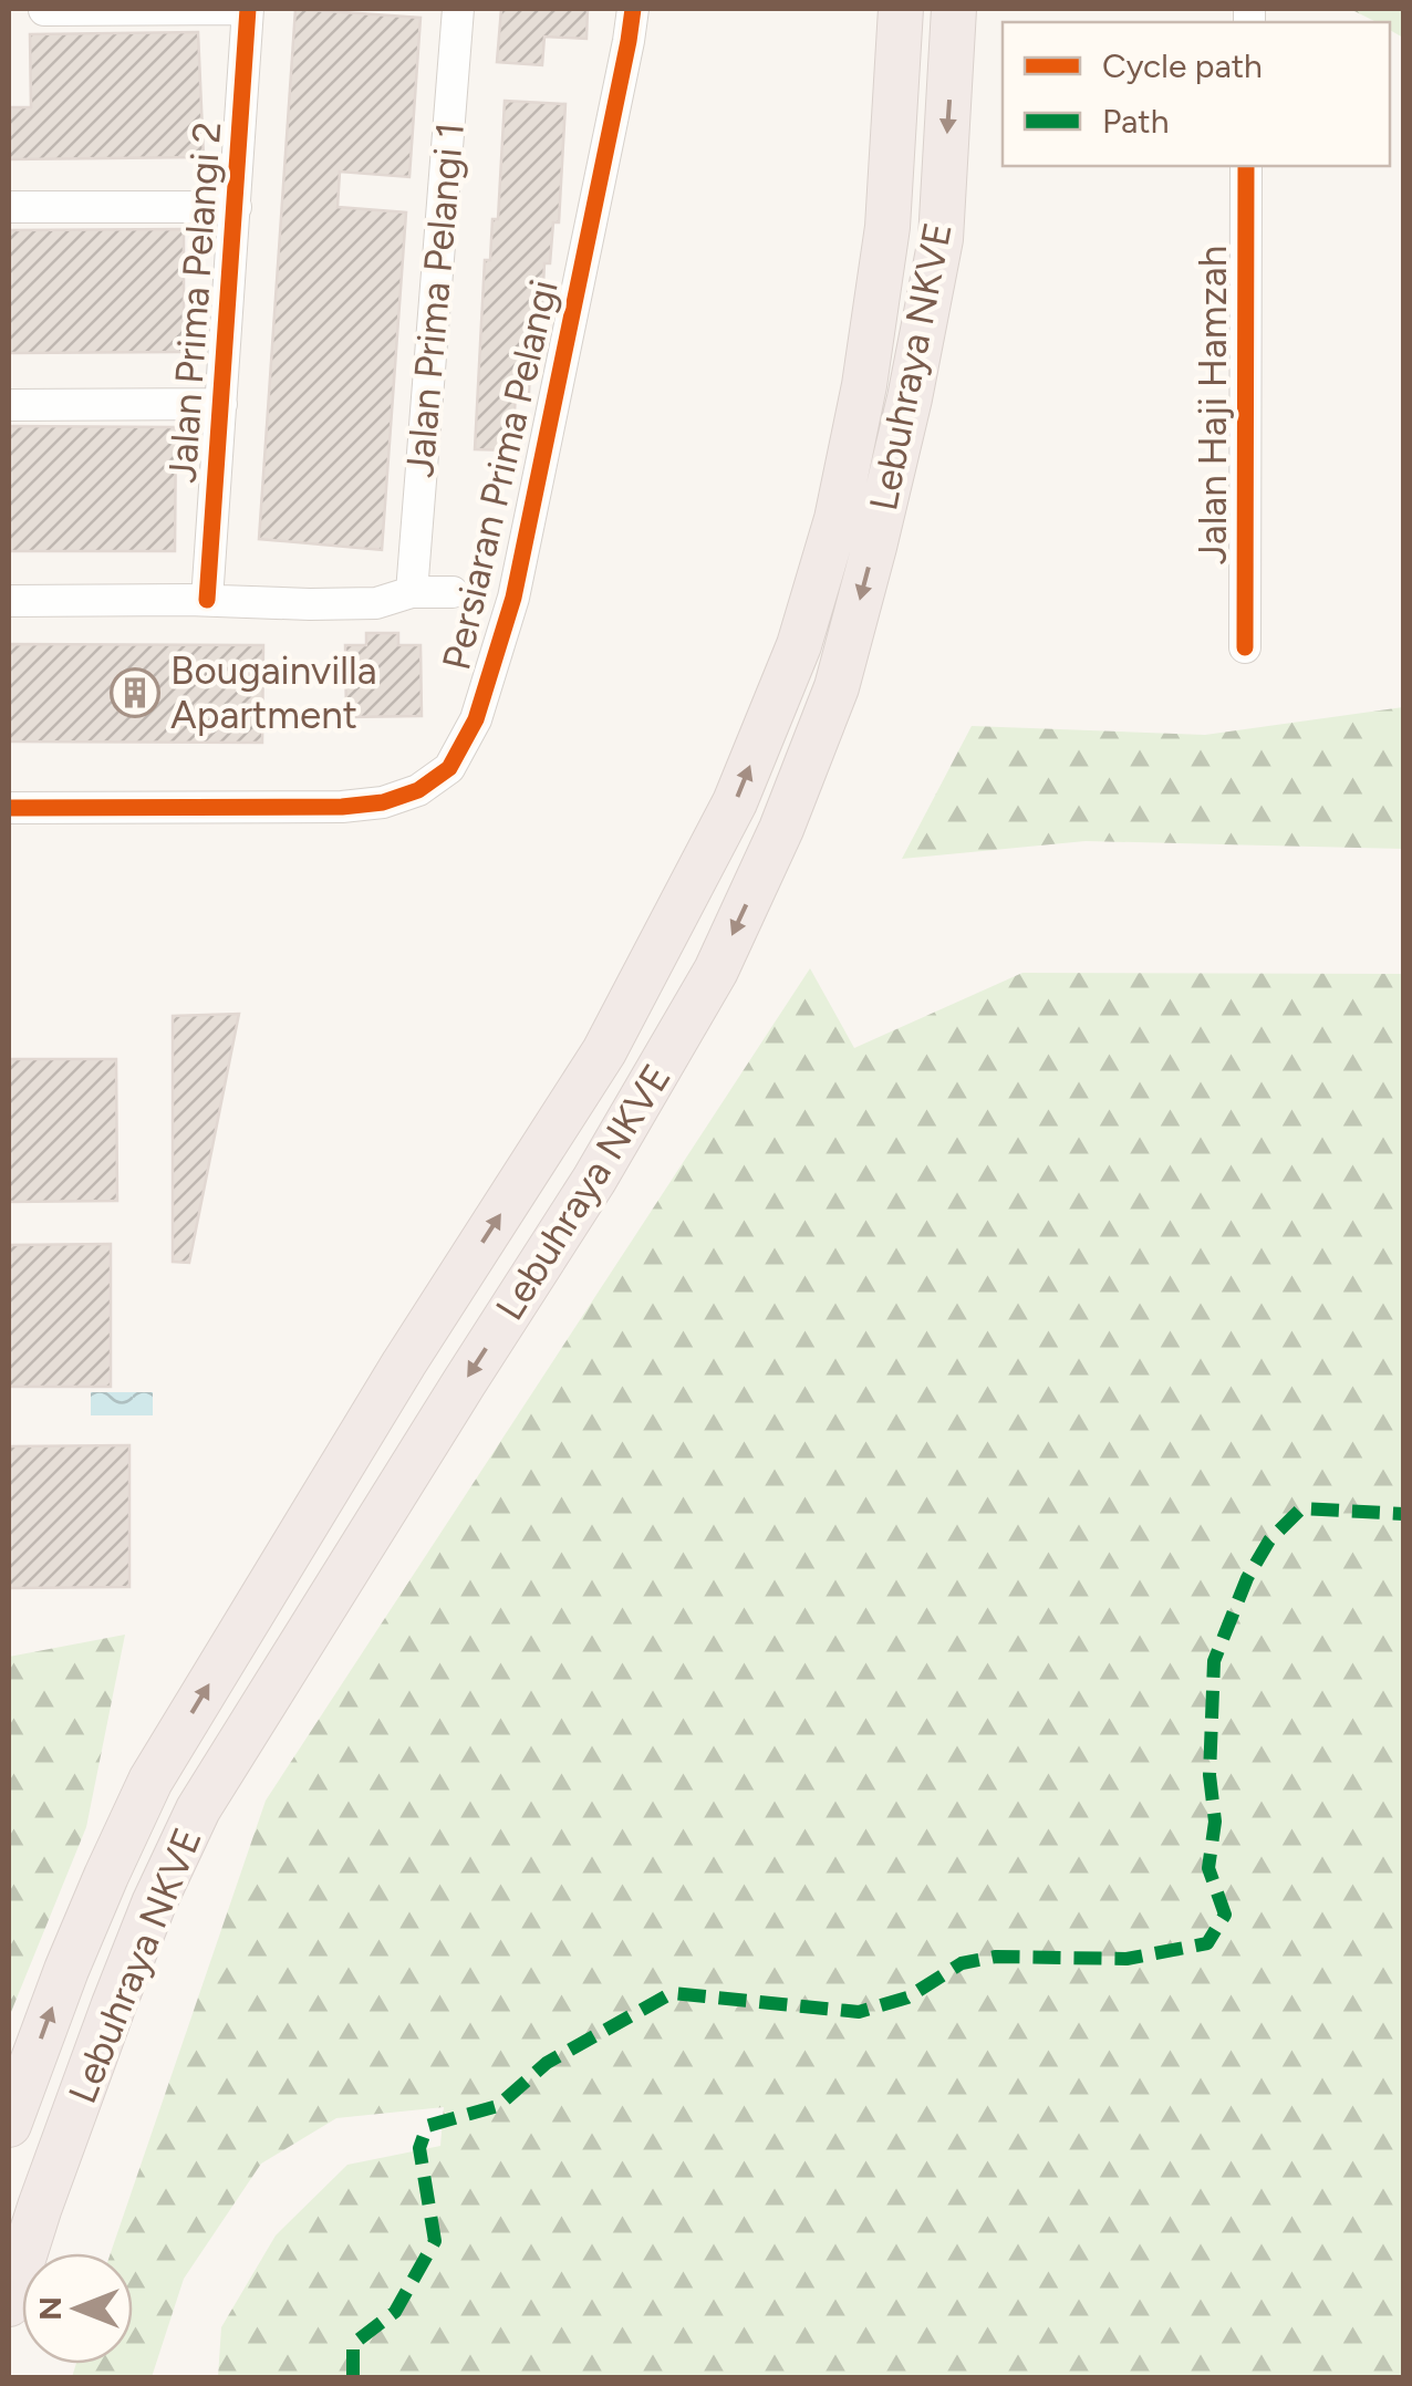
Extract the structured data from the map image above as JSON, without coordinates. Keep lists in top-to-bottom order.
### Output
{
  "streets": {
    "highway": ["Lebuhraya NKVE"],
    "street": [
      "Jalan Prima Pelangi 1",
      "Jalan Prima Pelangi 2",
      "Jalan Haji Hamzah",
      "Persiaran Prima Pelangi"
    ]
  },
  "places": {
    "building": ["Bougainvilla Apartment"]
  },
  "legend": ["Cycle path", "Path"],
  "north": "left"
}
